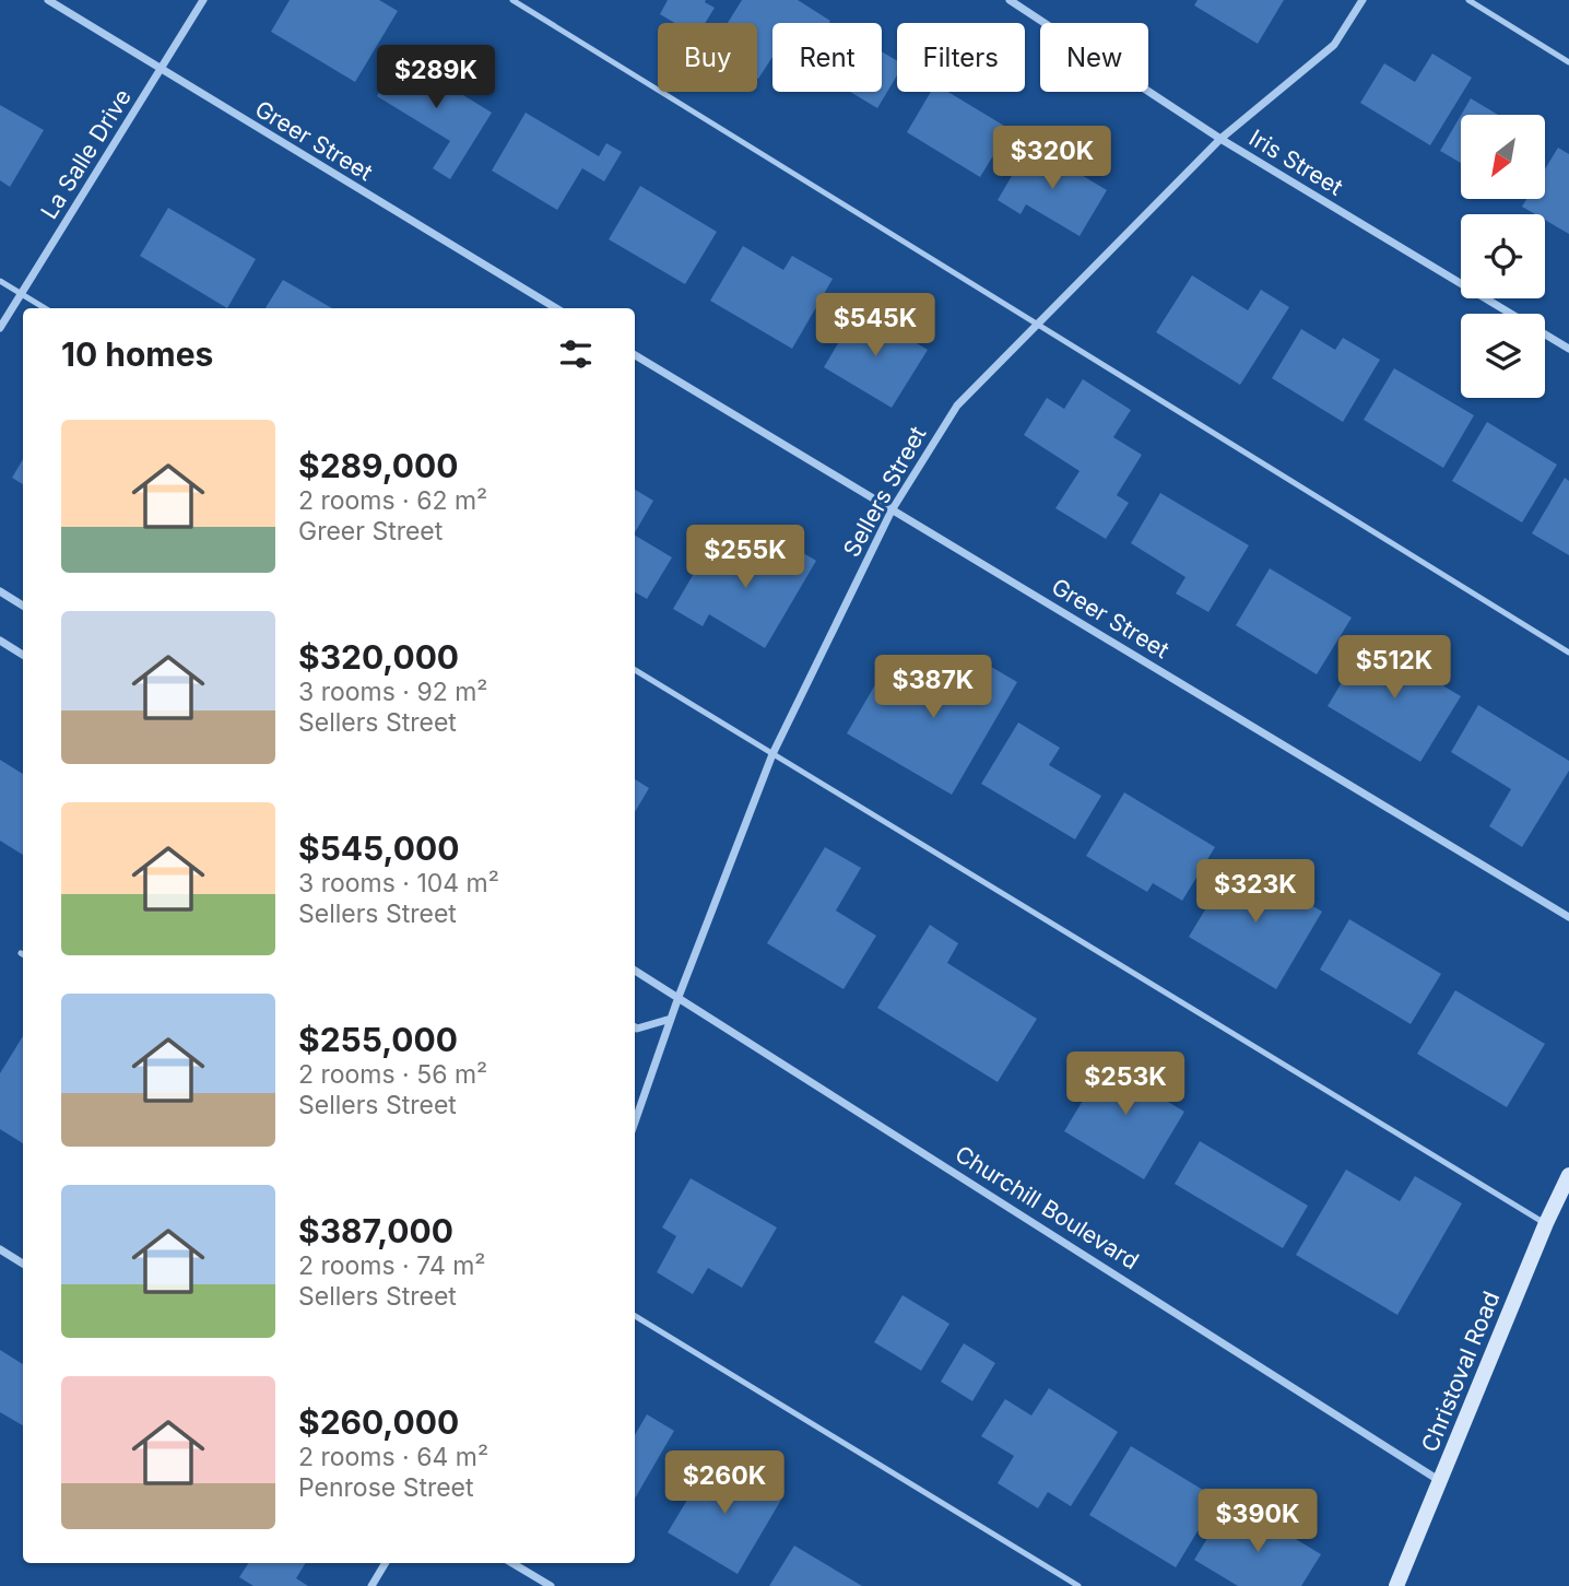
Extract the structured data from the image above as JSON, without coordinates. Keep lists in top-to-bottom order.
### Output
{
  "streets": {
    "street": [
      "Greer Street",
      "La Salle Drive",
      "Iris Street",
      "Sellers Street",
      "Churchill Boulevard",
      "Christoval Road"
    ]
  },
  "crossings": [
    ["Greer Street", "La Salle Drive"],
    ["Greer Street", "Sellers Street"],
    ["Iris Street", "Sellers Street"],
    ["Sellers Street", "Churchill Boulevard"],
    ["Churchill Boulevard", "Christoval Road"]
  ],
  "north": "bottom left",
  "page": {
    "chip": [
      "Buy",
      "Rent",
      "Filters",
      "New"
    ],
    "price": [
      "$289K",
      "$320K",
      "$545K",
      "$255K",
      "$512K",
      "$387K",
      "$323K",
      "$253K",
      "$260K",
      "$390K"
    ],
    "heading": "10 homes",
    "list": [
      {
        "name": "$289,000",
        "note": "2 rooms · 62 m² · Greer Street"
      },
      {
        "name": "$320,000",
        "note": "3 rooms · 92 m² · Sellers Street"
      },
      {
        "name": "$545,000",
        "note": "3 rooms · 104 m² · Sellers Street"
      },
      {
        "name": "$255,000",
        "note": "2 rooms · 56 m² · Sellers Street"
      },
      {
        "name": "$387,000",
        "note": "2 rooms · 74 m² · Sellers Street"
      },
      {
        "name": "$260,000",
        "note": "2 rooms · 64 m² · Penrose Street"
      }
    ]
  }
}
